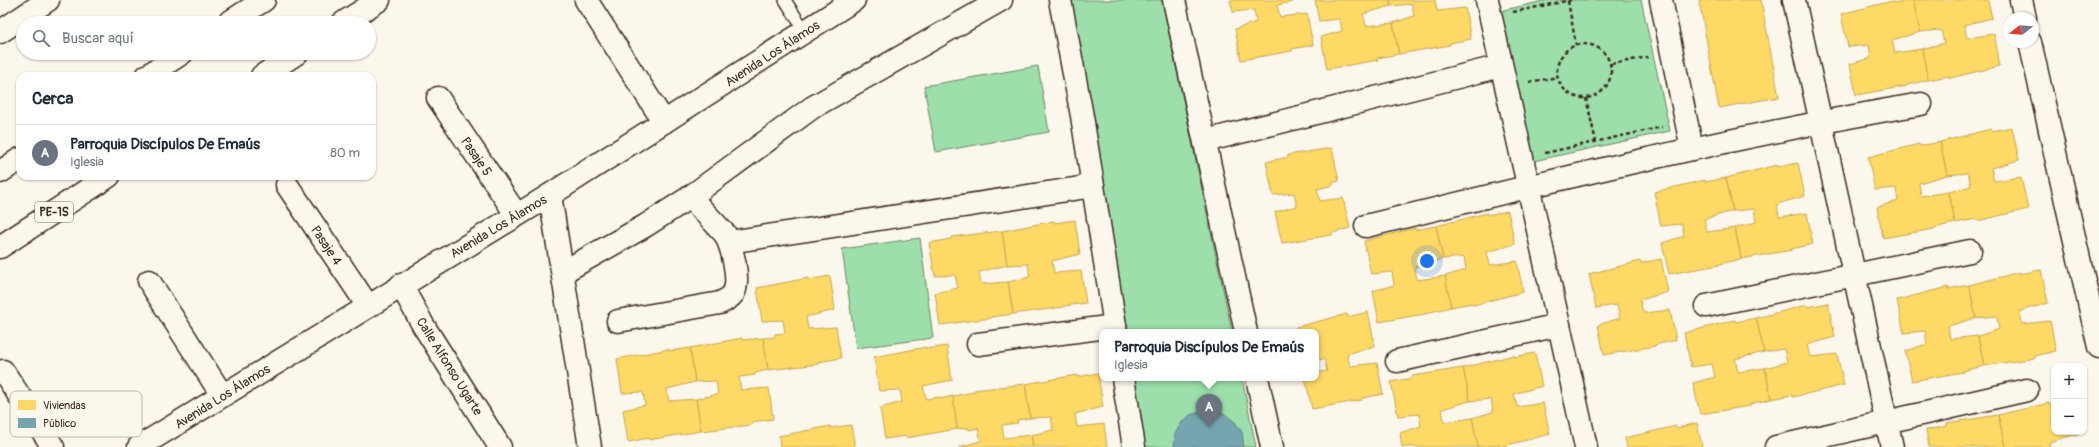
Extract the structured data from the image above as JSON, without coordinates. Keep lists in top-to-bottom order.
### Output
{
  "streets": {
    "main road": [
      "Avenida Los Álamos",
      "Pasaje 5",
      "PE-1S",
      "Pasaje 4",
      "Calle Alfonso Ugarte"
    ]
  },
  "crossings": [
    ["Avenida Los Álamos", "Pasaje 5"],
    ["Avenida Los Álamos", "Pasaje 4"],
    ["Avenida Los Álamos", "Calle Alfonso Ugarte"]
  ],
  "legend": ["Viviendas", "Público"],
  "north": "left",
  "page": {
    "search": "Buscar aquí",
    "heading": "Cerca",
    "list": [
      {
        "mark": "A",
        "name": "Parroquia Discípulos De Emaús",
        "note": "Iglesia",
        "value": "80 m"
      }
    ],
    "popup": ["Parroquia Discípulos De Emaús", "Iglesia"],
    "map_buttons": ["+", "−"],
    "pins": "A"
  }
}
